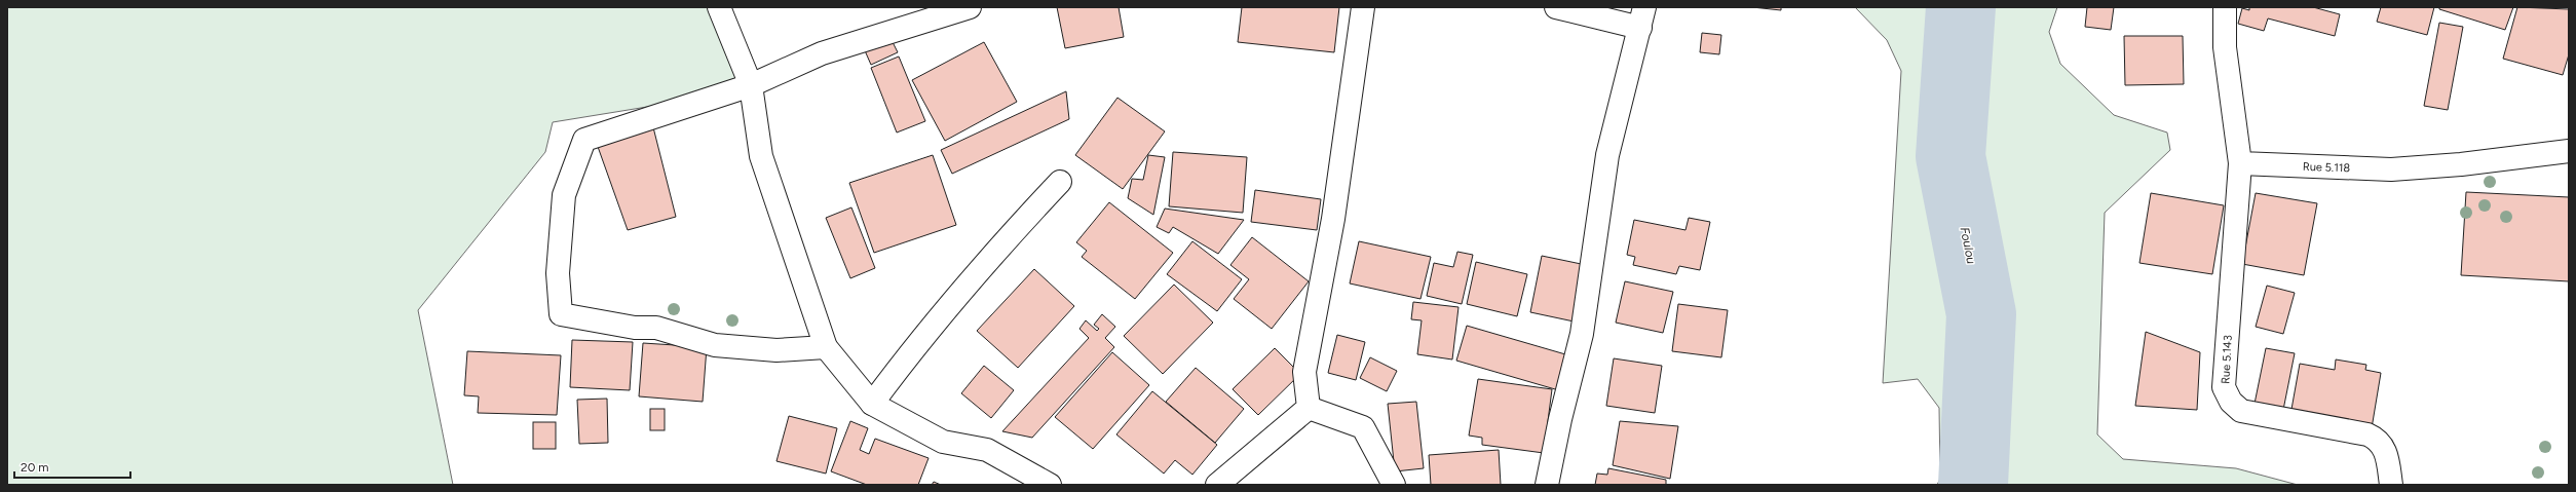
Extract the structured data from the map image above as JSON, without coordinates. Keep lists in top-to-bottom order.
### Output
{
  "streets": {
    "street": ["Rue 5.118", "Rue 5.143"]
  },
  "crossings": [
    ["Rue 5.118", "Rue 5.143"]
  ],
  "water": ["Foulou"],
  "scale_bar": "20 m"
}
